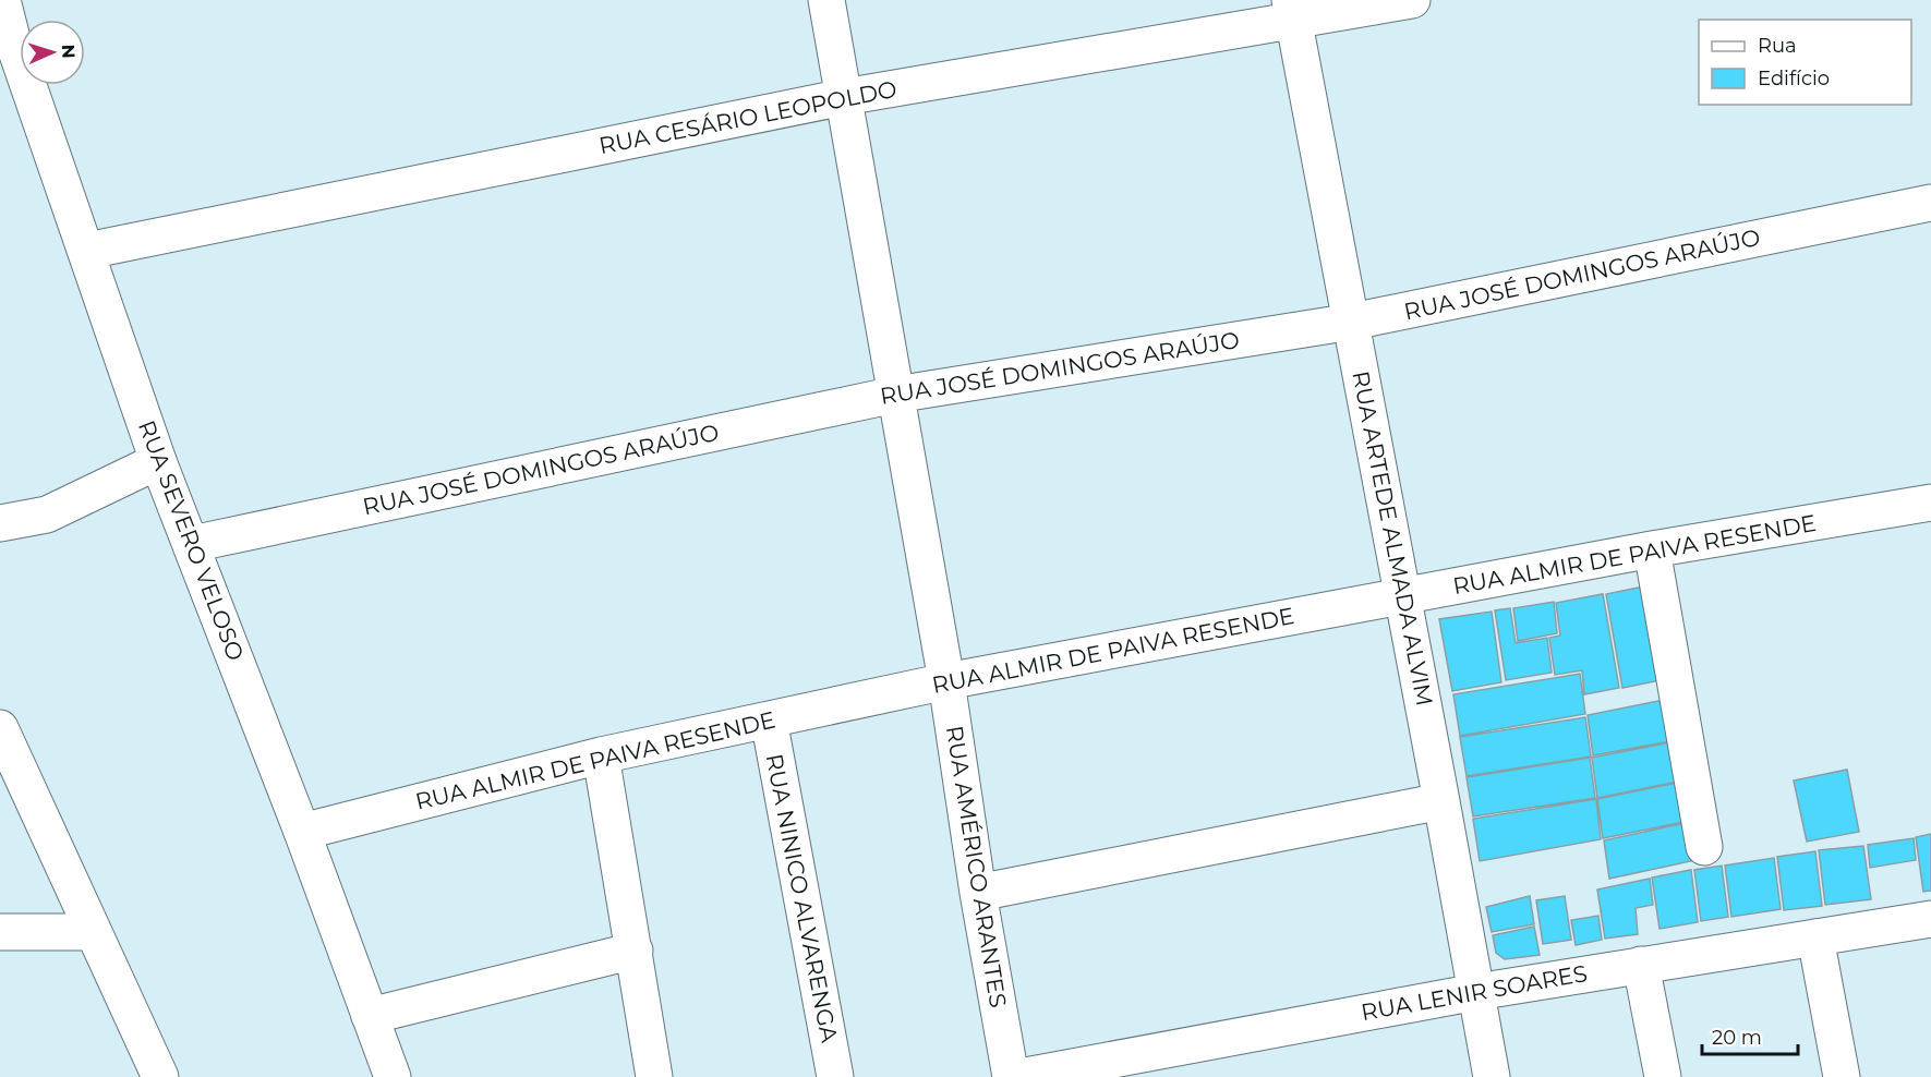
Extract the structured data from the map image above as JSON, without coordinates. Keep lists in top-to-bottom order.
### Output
{
  "streets": {
    "street": [
      "RUA CESÁRIO LEOPOLDO",
      "RUA JOSÉ DOMINGOS ARAÚJO",
      "RUA ARTEDE ALMADA ALVIM",
      "RUA SEVERO VELOSO",
      "RUA ALMIR DE PAIVA RESENDE",
      "RUA AMÉRICO ARANTES",
      "RUA NINICO ALVARENGA",
      "RUA LENIR SOARES"
    ]
  },
  "crossings": [
    ["RUA CESÁRIO LEOPOLDO", "RUA ARTEDE ALMADA ALVIM"],
    ["RUA CESÁRIO LEOPOLDO", "RUA SEVERO VELOSO"],
    ["RUA CESÁRIO LEOPOLDO", "RUA AMÉRICO ARANTES"],
    ["RUA JOSÉ DOMINGOS ARAÚJO", "RUA ARTEDE ALMADA ALVIM"],
    ["RUA JOSÉ DOMINGOS ARAÚJO", "RUA SEVERO VELOSO"],
    ["RUA JOSÉ DOMINGOS ARAÚJO", "RUA AMÉRICO ARANTES"],
    ["RUA ARTEDE ALMADA ALVIM", "RUA ALMIR DE PAIVA RESENDE"],
    ["RUA ARTEDE ALMADA ALVIM", "RUA LENIR SOARES"],
    ["RUA SEVERO VELOSO", "RUA ALMIR DE PAIVA RESENDE"],
    ["RUA ALMIR DE PAIVA RESENDE", "RUA AMÉRICO ARANTES"],
    ["RUA ALMIR DE PAIVA RESENDE", "RUA NINICO ALVARENGA"]
  ],
  "legend": ["Rua", "Edifício"],
  "scale_bar": "20 m",
  "north": "right"
}
